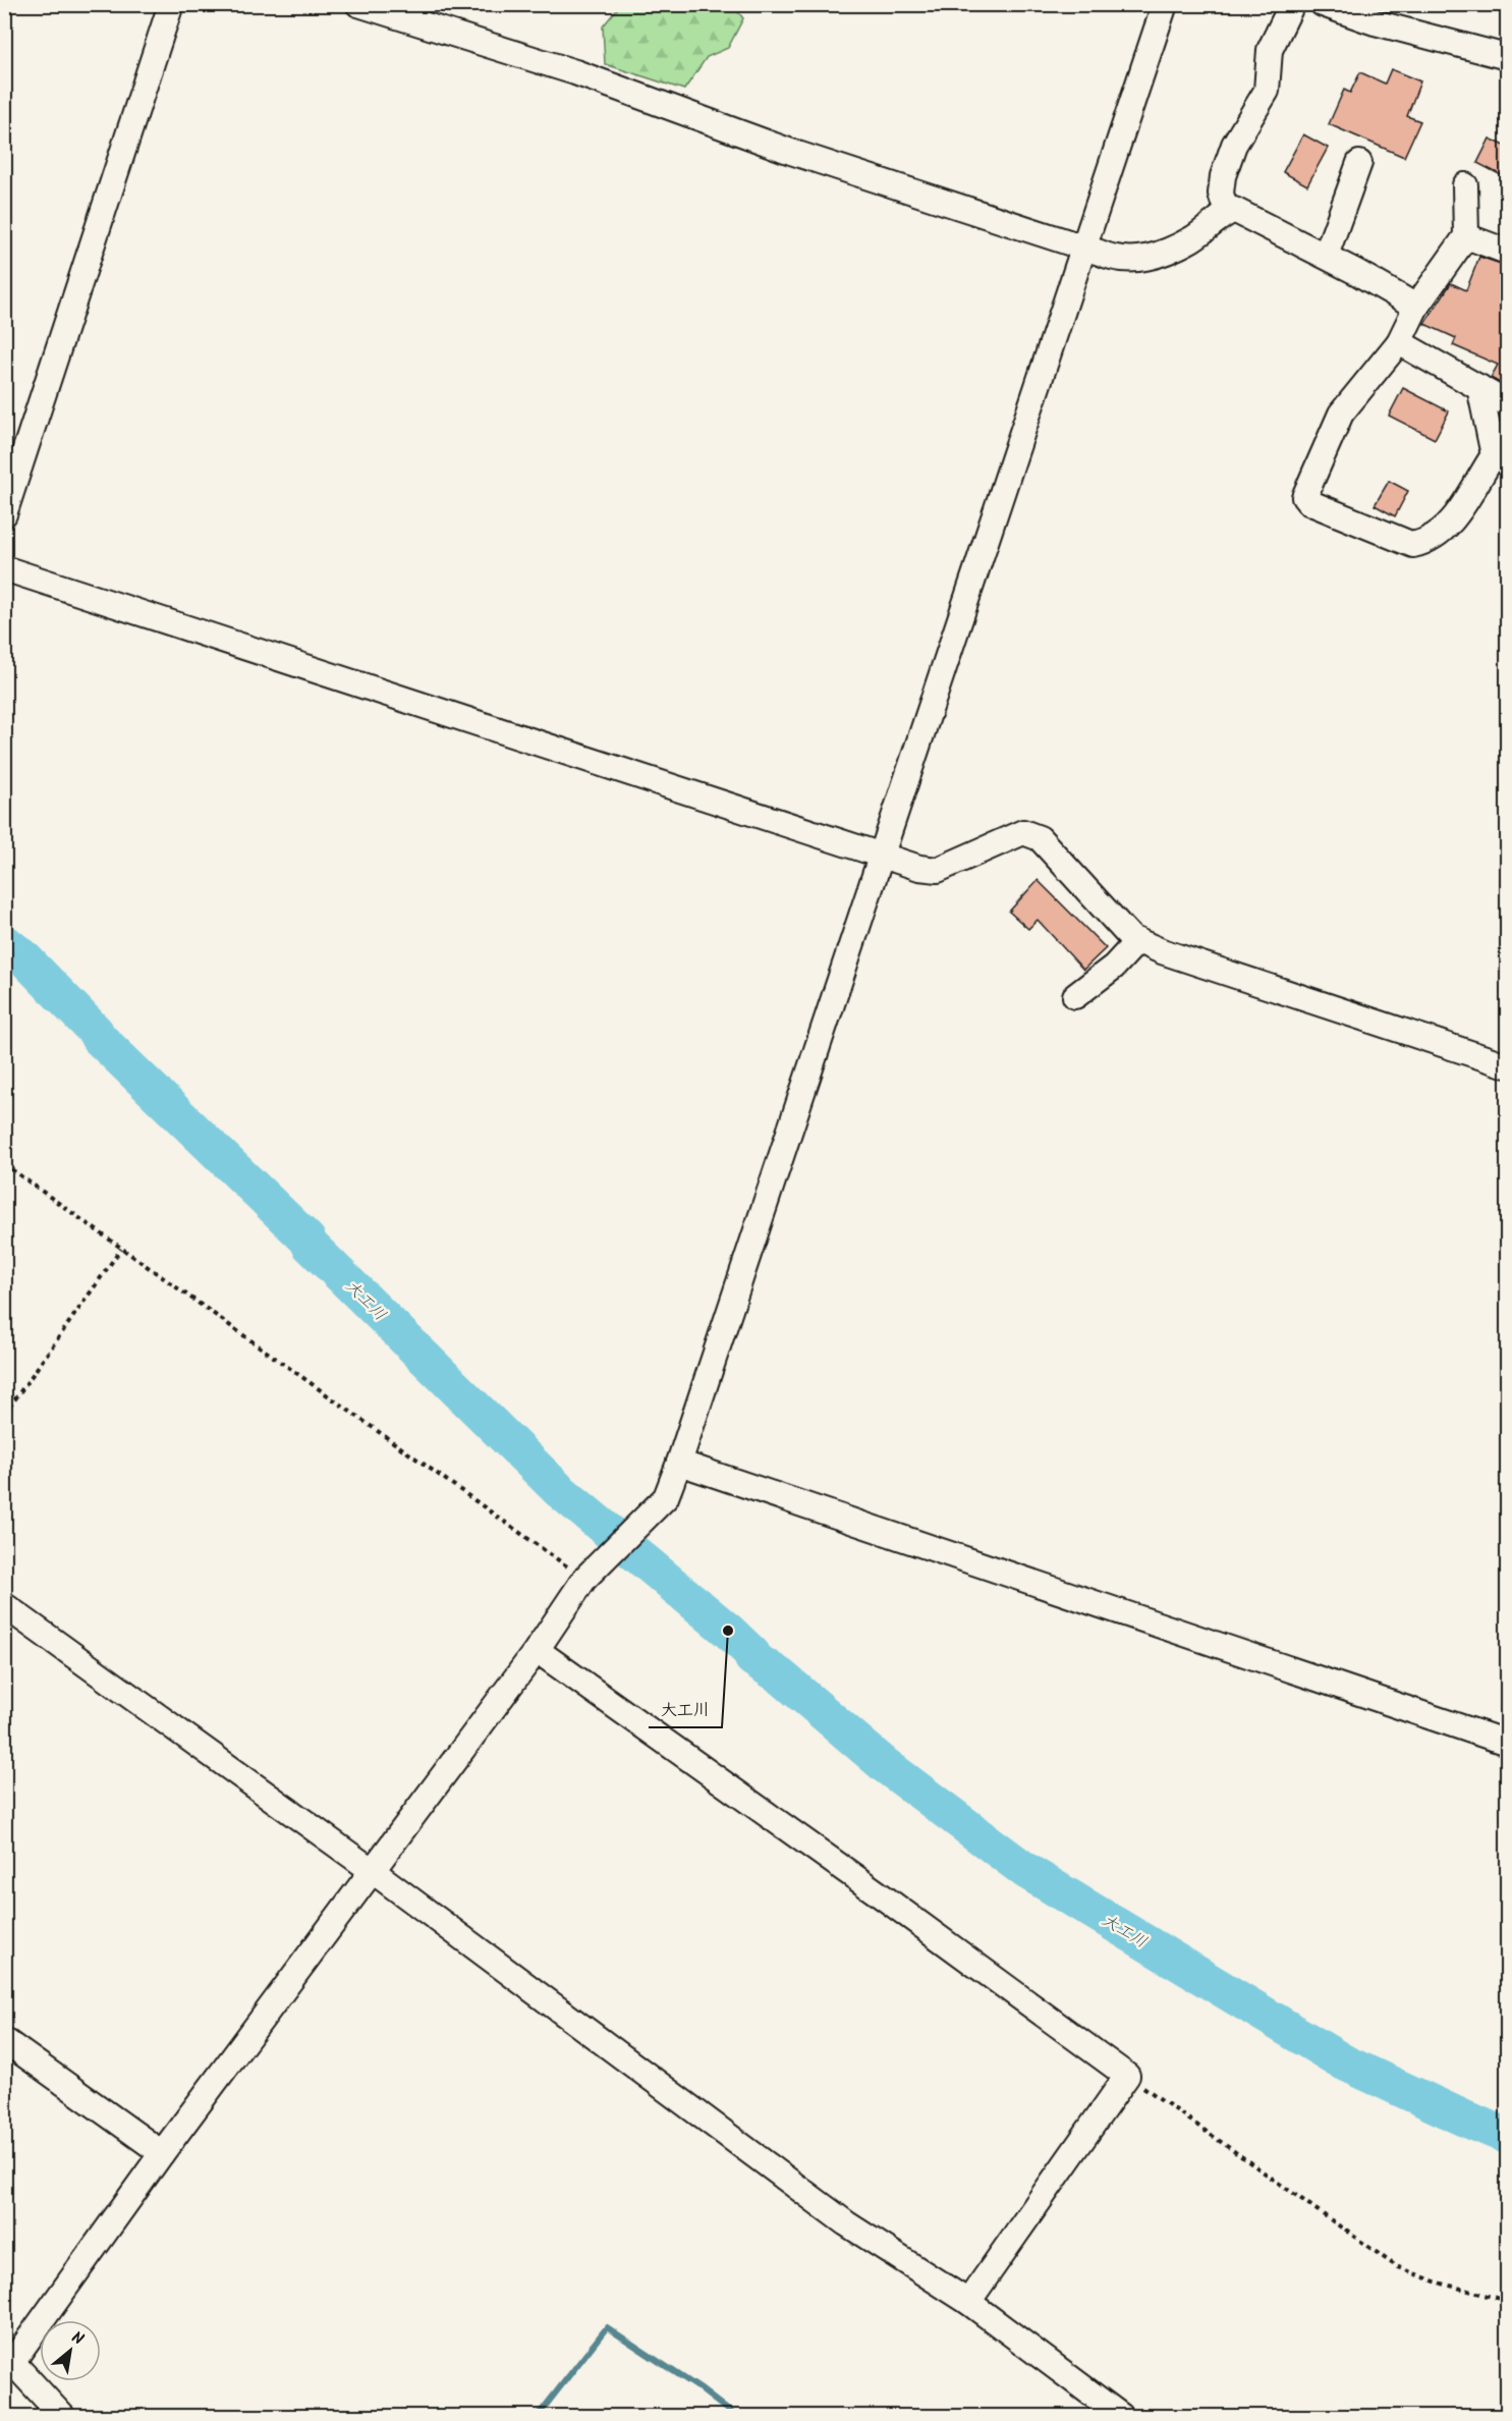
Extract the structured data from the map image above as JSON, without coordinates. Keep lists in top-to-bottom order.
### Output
{
  "water": ["大工川"],
  "places": ["大工川"],
  "north": "top right"
}
